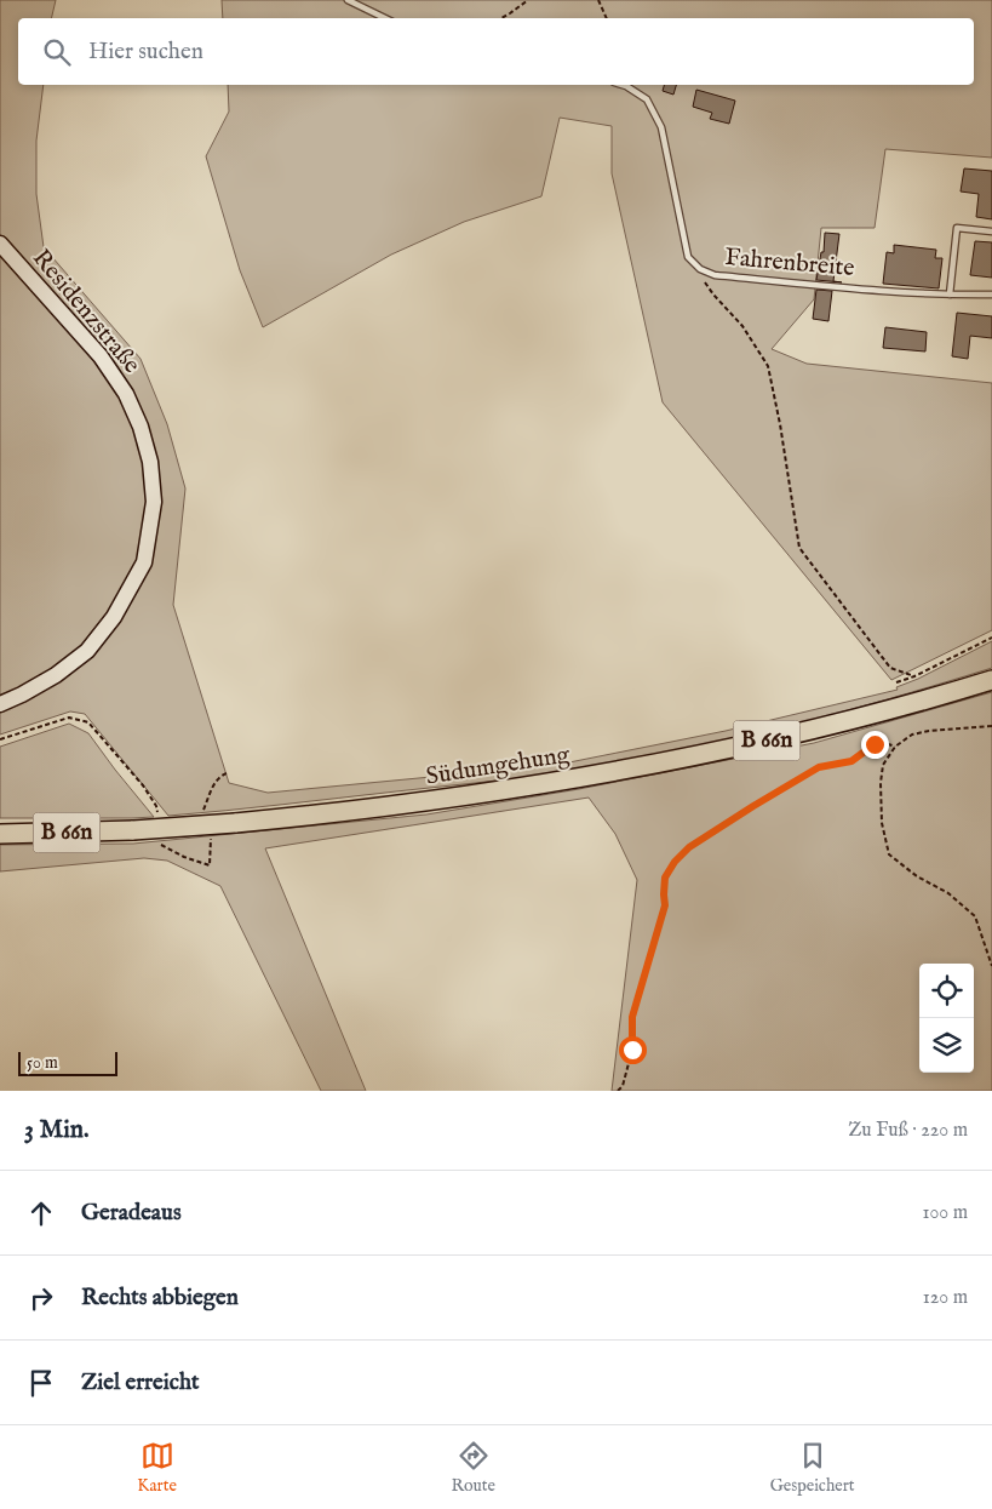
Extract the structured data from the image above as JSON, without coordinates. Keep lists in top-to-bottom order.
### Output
{
  "streets": {
    "main road": ["Residenzstraße", "B 66n", "Südumgehung"],
    "lane": ["Fahrenbreite"]
  },
  "scale_bar": "50 m",
  "page": {
    "search": "Hier suchen",
    "scale": "50 m",
    "heading": ["3 Min.", "Zu Fuß · 220 m"],
    "list": [
      ["Geradeaus", "100 m"],
      ["Rechts abbiegen", "120 m"],
      "Ziel erreicht"
    ],
    "nav": ["Karte", "Route", "Gespeichert"]
  }
}
